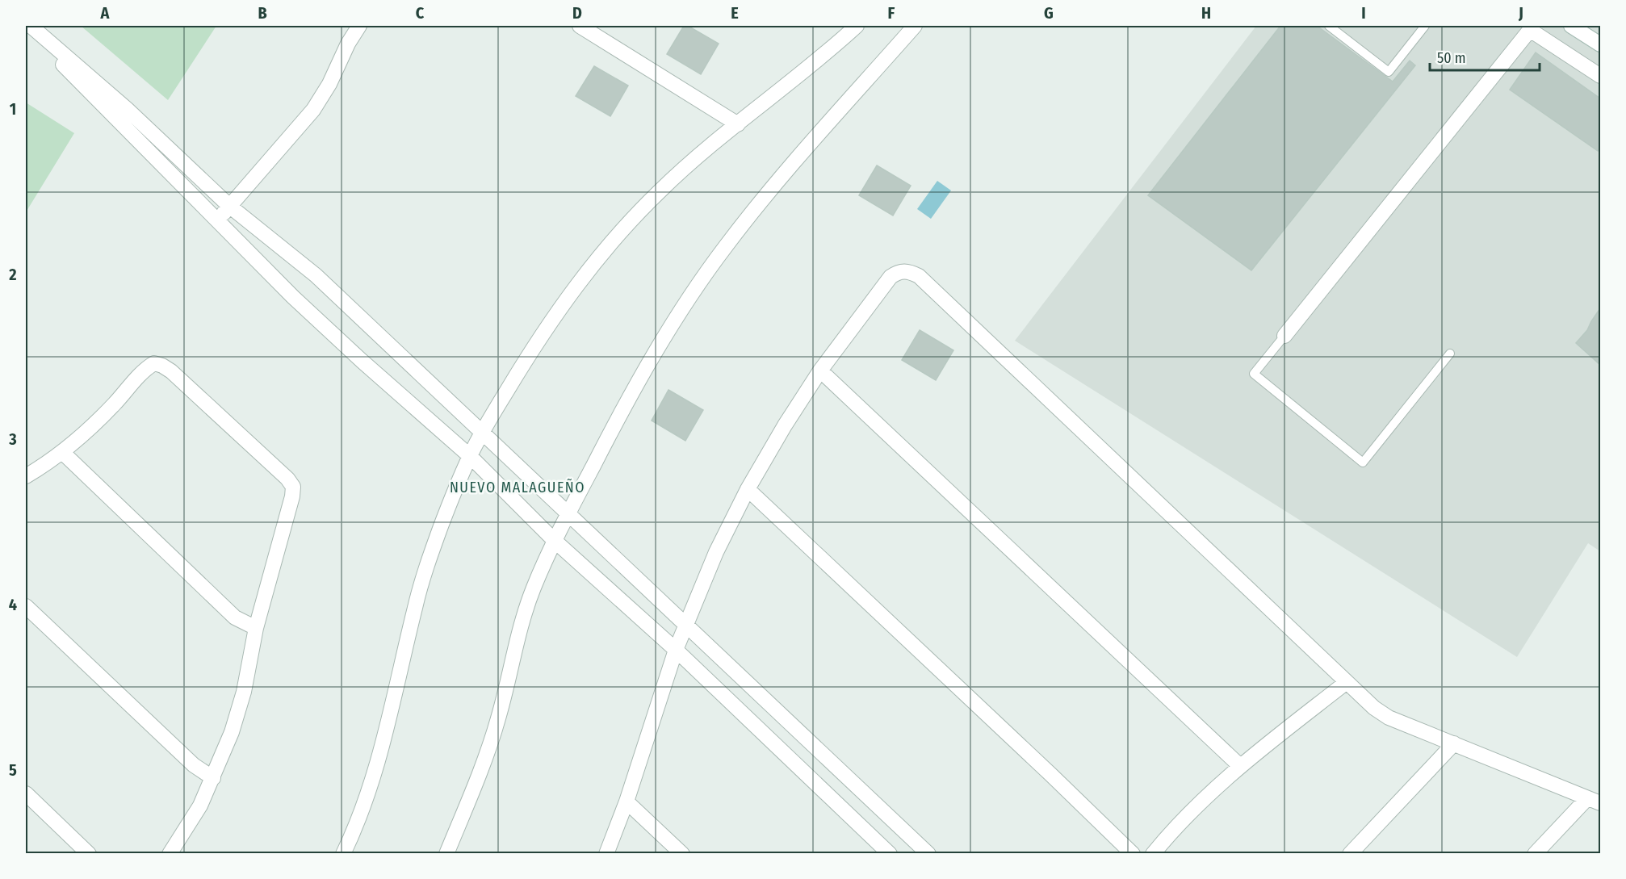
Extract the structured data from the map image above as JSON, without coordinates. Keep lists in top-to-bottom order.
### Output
{
  "districts": ["NUEVO MALAGUEÑO"],
  "scale_bar": "50 m",
  "grid": {
    "columns": [
      "A",
      "B",
      "C",
      "D",
      "E",
      "F",
      "G",
      "H",
      "I",
      "J"
    ],
    "rows": [
      "1",
      "2",
      "3",
      "4",
      "5"
    ]
  }
}
